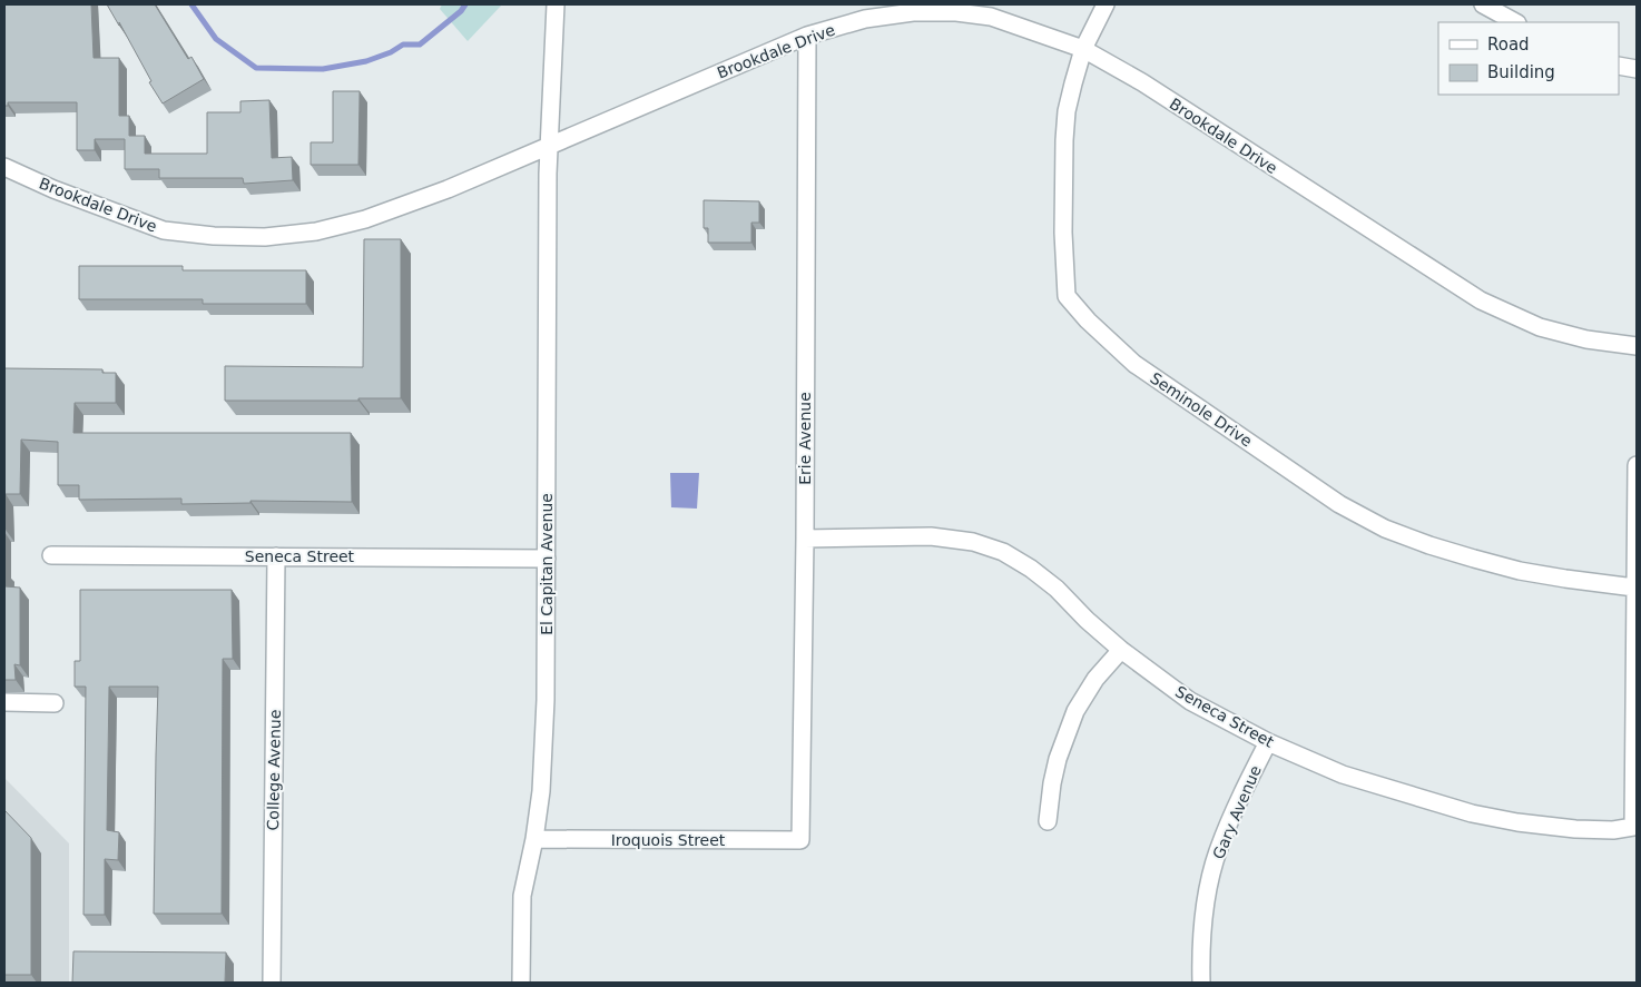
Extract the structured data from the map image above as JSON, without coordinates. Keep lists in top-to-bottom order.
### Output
{
  "streets": {
    "street": [
      "Brookdale Drive",
      "Seminole Drive",
      "Erie Avenue",
      "Seneca Street",
      "El Capitan Avenue",
      "College Avenue",
      "Gary Avenue",
      "Iroquois Street"
    ]
  },
  "crossings": [
    ["Brookdale Drive", "Seminole Drive"],
    ["Brookdale Drive", "Erie Avenue"],
    ["Brookdale Drive", "El Capitan Avenue"],
    ["Seminole Drive", "Seneca Street"],
    ["Erie Avenue", "Seneca Street"],
    ["Erie Avenue", "Iroquois Street"],
    ["Seneca Street", "El Capitan Avenue"],
    ["Seneca Street", "College Avenue"],
    ["Seneca Street", "Gary Avenue"],
    ["El Capitan Avenue", "Iroquois Street"]
  ],
  "legend": ["Road", "Building"]
}
